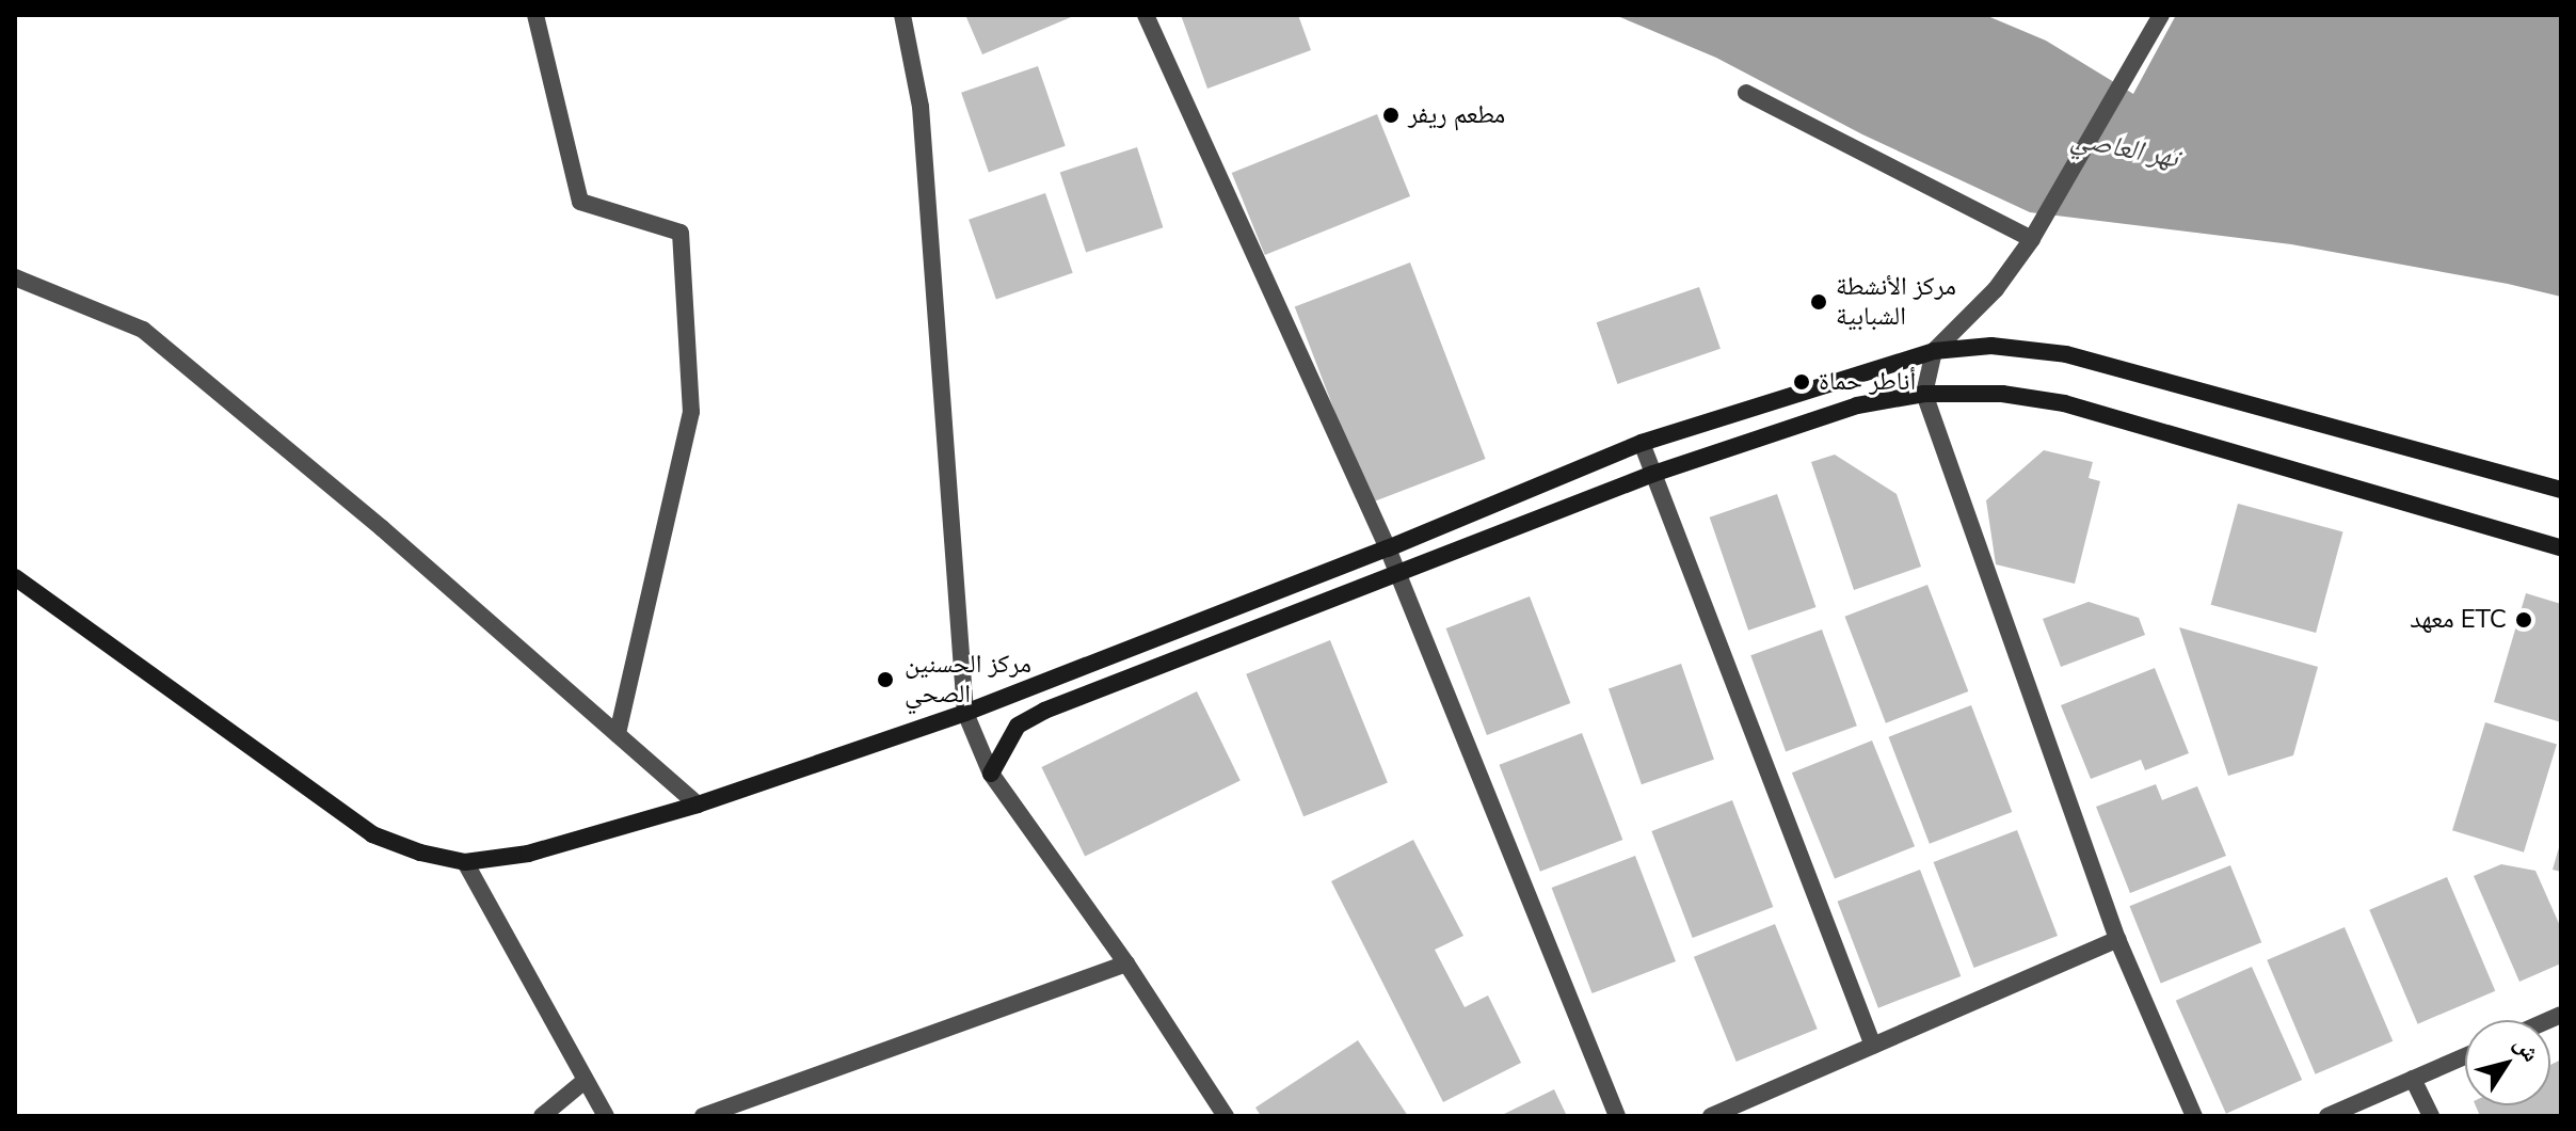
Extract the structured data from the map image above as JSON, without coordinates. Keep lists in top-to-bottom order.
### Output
{
  "water": ["نهر العاصي"],
  "places": [
    "مطعم ريفر",
    "مركز الأنشطة الشبابية",
    "أناطر حماة",
    "معهد ETC",
    "مركز الحسنين الصحي"
  ],
  "north": "top right"
}
